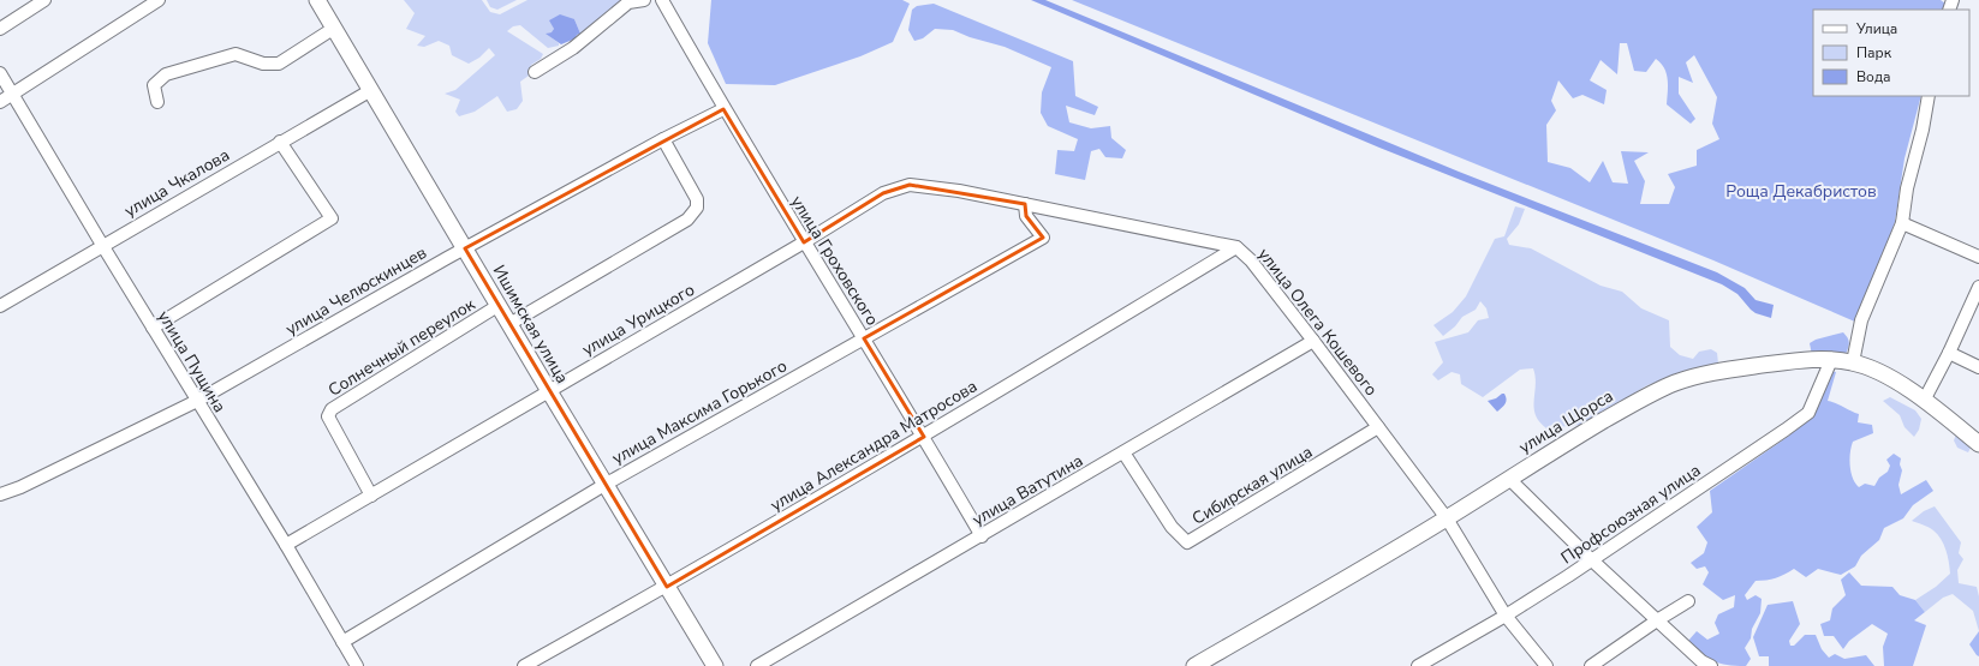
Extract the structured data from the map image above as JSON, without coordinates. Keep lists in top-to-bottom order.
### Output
{
  "streets": {
    "main road": ["Ишимская улица", "улица Щорса"],
    "street": [
      "улица Чкалова",
      "улица Гроховского",
      "улица Челюскинцев",
      "улица Урицкого",
      "улица Олега Кошевого",
      "Солнечный переулок",
      "улица Пущина",
      "улица Максима Горького",
      "улица Александра Матросова",
      "Сибирская улица",
      "улица Ватутина",
      "Профсоюзная улица"
    ]
  },
  "crossings": [
    ["улица Чкалова", "Ишимская улица"],
    ["улица Чкалова", "улица Пущина"],
    ["улица Гроховского", "улица Челюскинцев"],
    ["улица Гроховского", "улица Урицкого"],
    ["улица Гроховского", "улица Максима Горького"],
    ["улица Гроховского", "улица Александра Матросова"],
    ["улица Гроховского", "улица Ватутина"],
    ["улица Челюскинцев", "Ишимская улица"],
    ["улица Челюскинцев", "улица Пущина"],
    ["улица Урицкого", "улица Олега Кошевого"],
    ["улица Урицкого", "Ишимская улица"],
    ["улица Урицкого", "Солнечный переулок"],
    ["улица Урицкого", "улица Пущина"],
    ["улица Олега Кошевого", "улица Максима Горького"],
    ["улица Олега Кошевого", "улица Щорса"],
    ["улица Олега Кошевого", "улица Александра Матросова"],
    ["улица Олега Кошевого", "Сибирская улица"],
    ["улица Олега Кошевого", "улица Ватутина"],
    ["улица Олега Кошевого", "Профсоюзная улица"],
    ["Ишимская улица", "Солнечный переулок"],
    ["Ишимская улица", "улица Максима Горького"],
    ["Ишимская улица", "улица Александра Матросова"],
    ["улица Пущина", "улица Максима Горького"],
    ["улица Щорса", "Профсоюзная улица"],
    ["Сибирская улица", "улица Ватутина"]
  ],
  "parks": ["Роща Декабристов"],
  "legend": ["Улица", "Парк", "Вода"]
}
